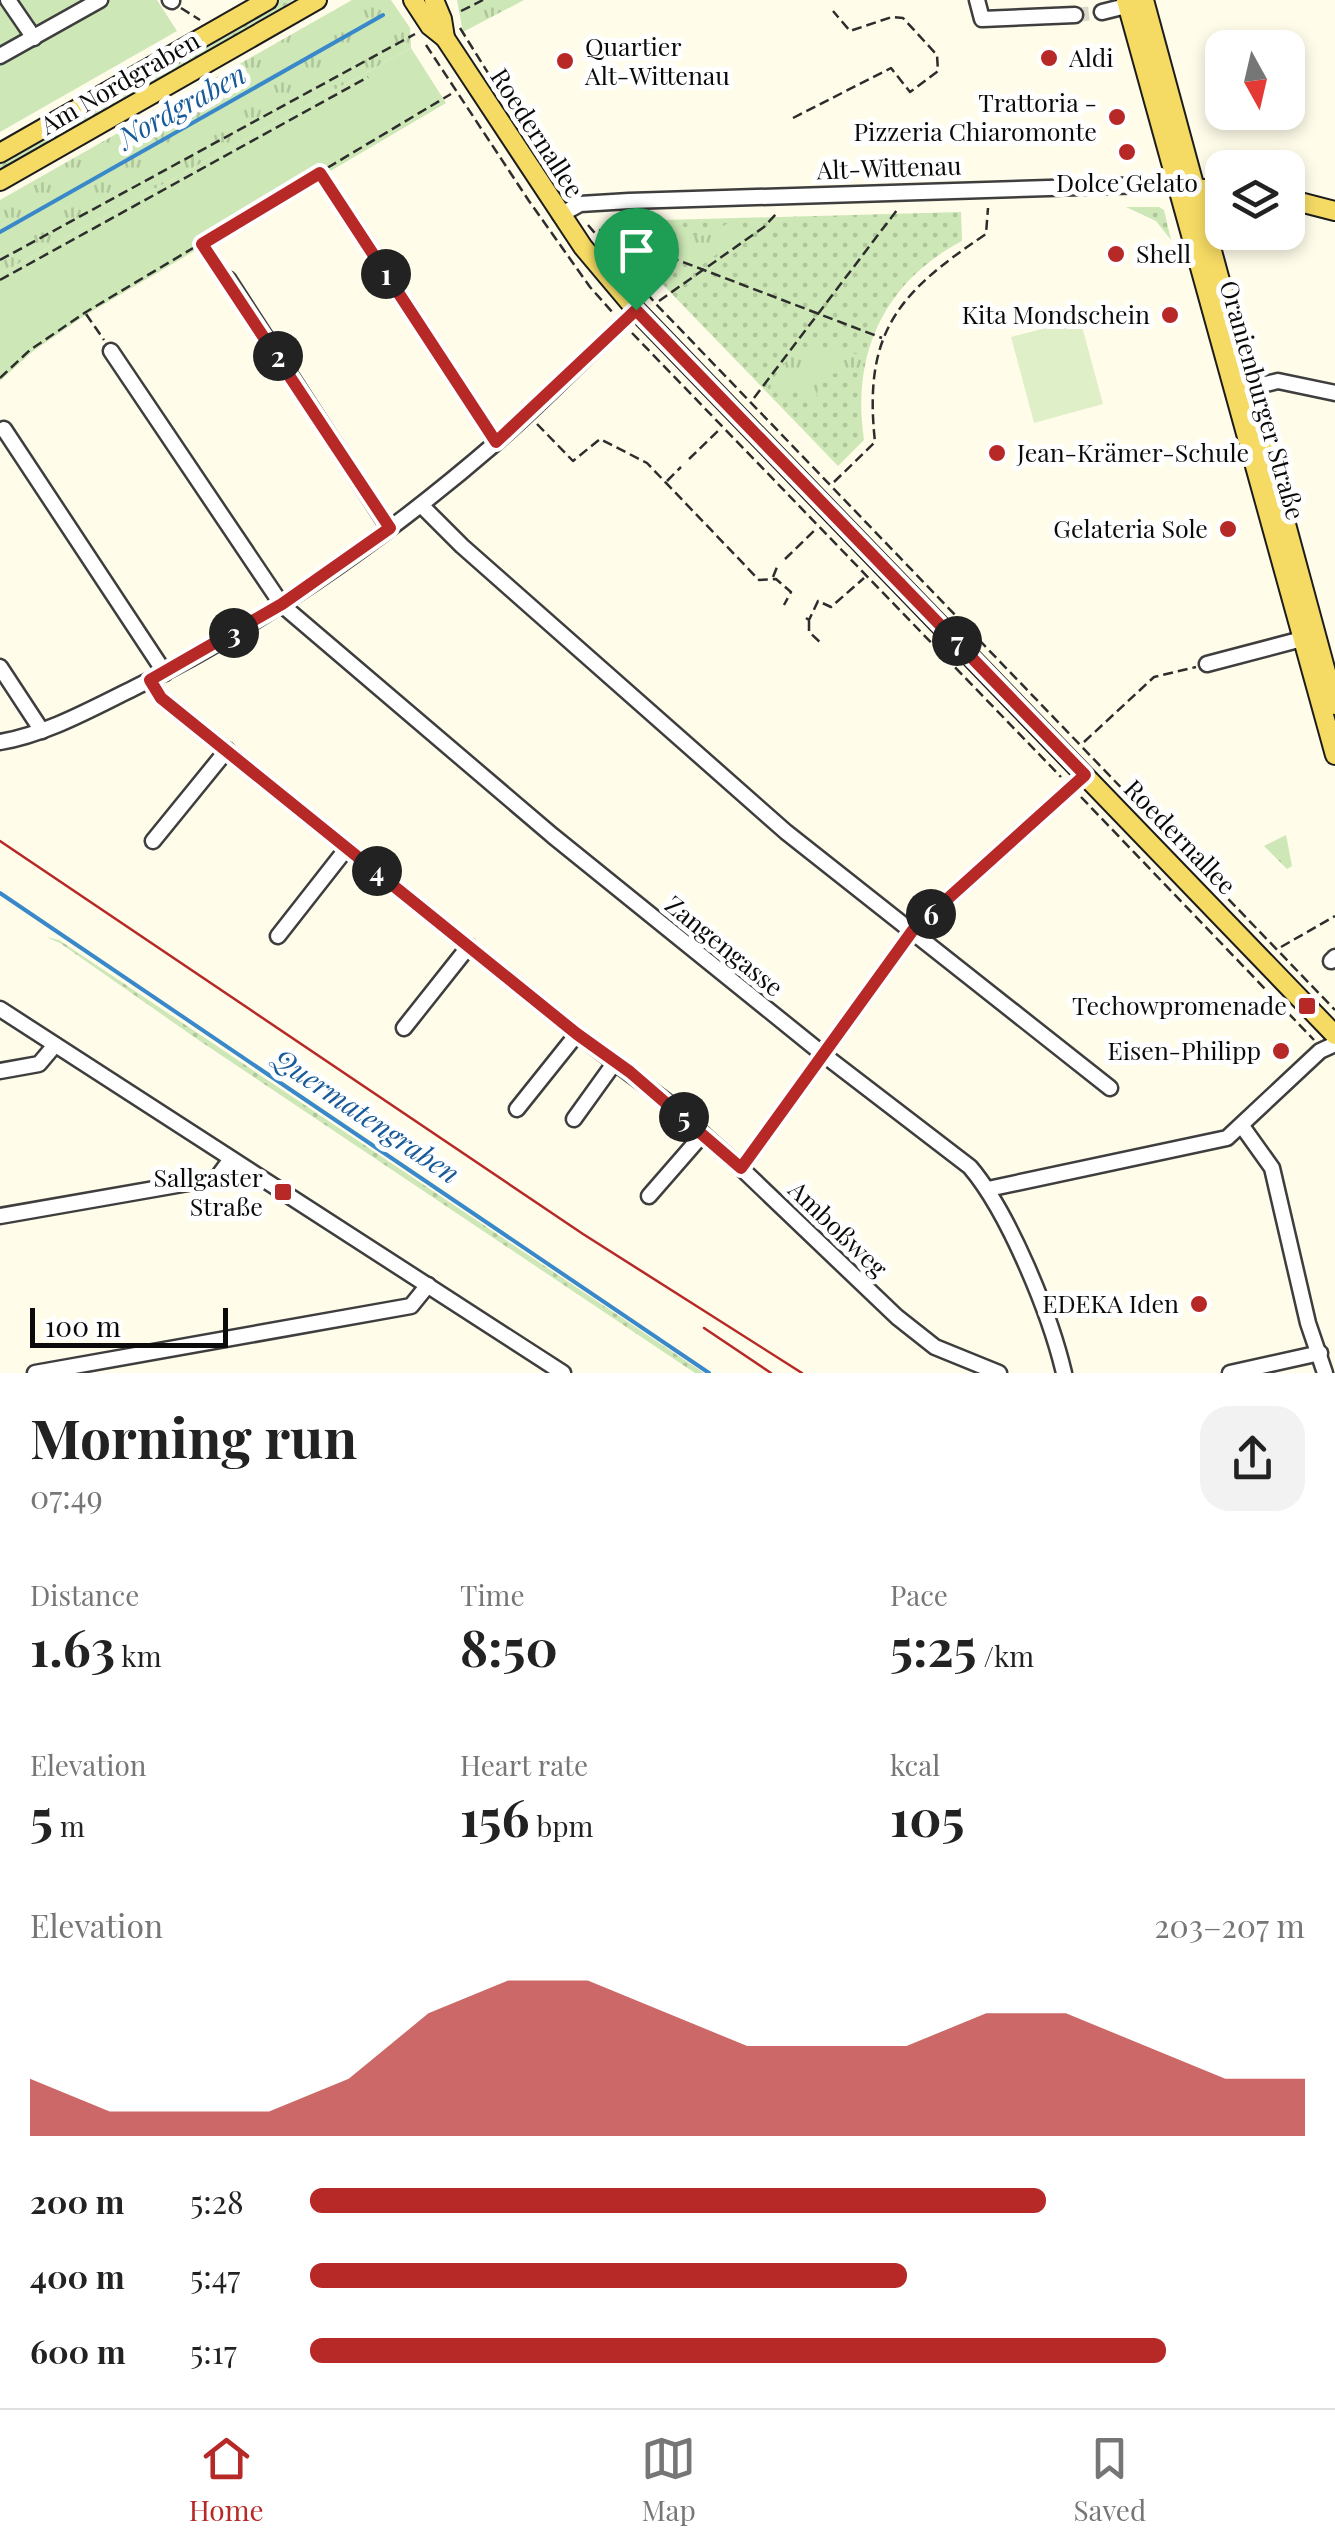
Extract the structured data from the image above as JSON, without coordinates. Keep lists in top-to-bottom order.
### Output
{
  "streets": {
    "main road": [
      "Am Nordgraben",
      "Roedernallee",
      "Alt-Wittenau",
      "Oranienburger Straße"
    ],
    "street": ["Zangengasse", "Amboßweg"]
  },
  "crossings": [
    ["Roedernallee", "Alt-Wittenau"],
    ["Alt-Wittenau", "Oranienburger Straße"]
  ],
  "water": ["Nordgraben", "Quermatengraben"],
  "places": {
    "other": [
      "Aldi",
      "Quartier Alt-Wittenau",
      "Trattoria - Pizzeria Chiaromonte",
      "Dolce Gelato",
      "Shell",
      "Kita Mondschein",
      "Jean-Krämer-Schule",
      "Gelateria Sole",
      "Eisen-Philipp",
      "EDEKA Iden"
    ],
    "transit": ["Techowpromenade", "Sallgaster Straße"]
  },
  "scale_bar": "100 m",
  "north": "bottom",
  "page": {
    "pins": [
      "1",
      "2",
      "3",
      "7",
      "4",
      "6",
      "5"
    ],
    "scale": "100 m",
    "heading": ["Morning run", "07:49"],
    "stats": [
      ["Distance", "1.63 km"],
      ["Time", "8:50"],
      ["Pace", "5:25 /km"],
      ["Elevation", "5 m"],
      ["Heart rate", "156 bpm"],
      ["kcal", "105"]
    ],
    "chart": ["Elevation", "203–207 m"],
    "list": [
      {
        "name": "200 m",
        "note": "5:28"
      },
      {
        "name": "400 m",
        "note": "5:47"
      },
      {
        "name": "600 m",
        "note": "5:17"
      }
    ],
    "tabs": ["Home", "Map", "Saved"]
  }
}
